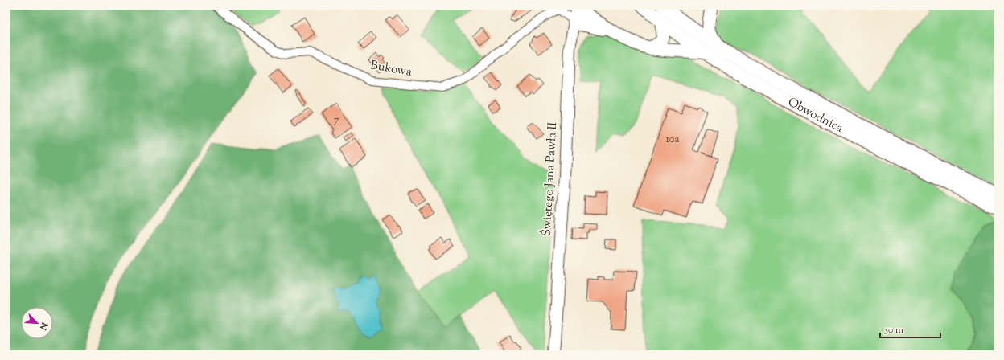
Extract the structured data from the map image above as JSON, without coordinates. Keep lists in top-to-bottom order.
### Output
{
  "streets": {
    "main road": ["Obwodnica"],
    "street": ["Bukowa", "Świętego Jana Pawła II"]
  },
  "crossings": [
    ["Bukowa", "Świętego Jana Pawła II"]
  ],
  "house_numbers": ["7", "10a"],
  "scale_bar": "50 m",
  "north": "bottom right"
}
